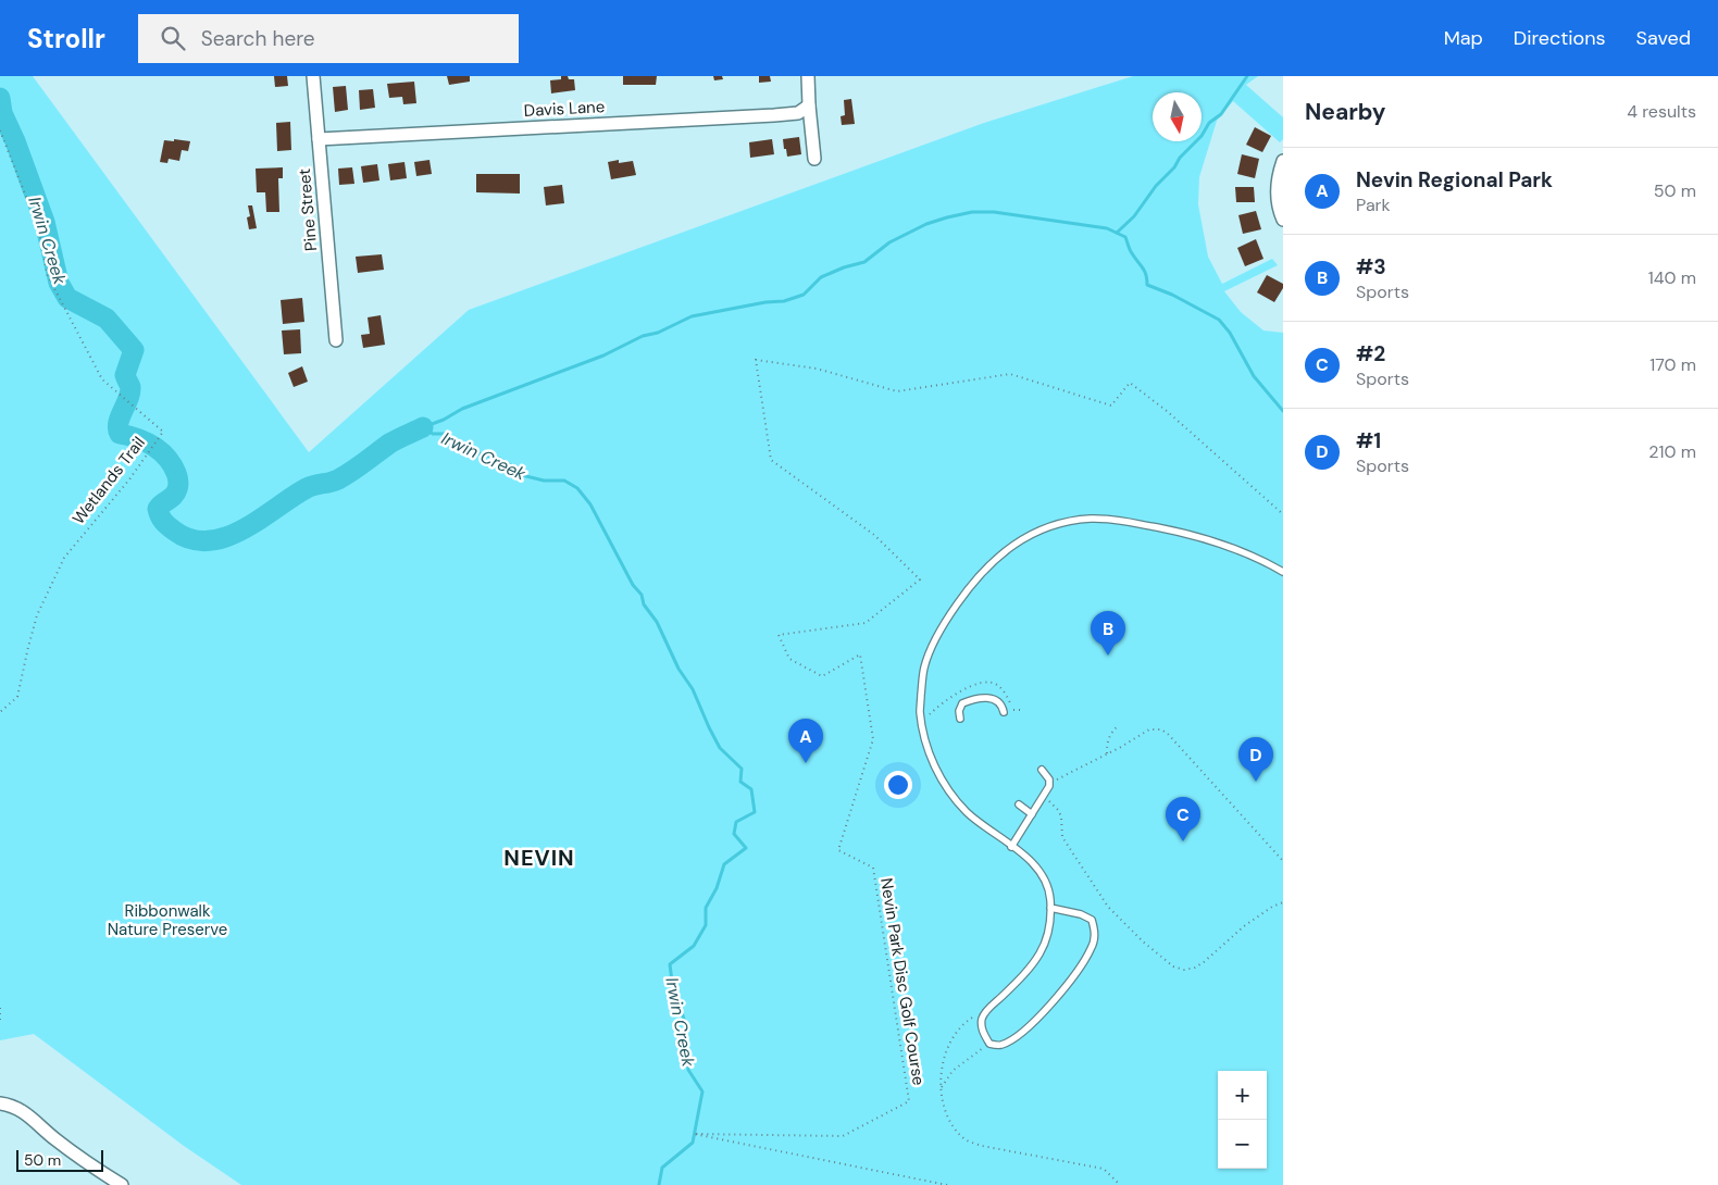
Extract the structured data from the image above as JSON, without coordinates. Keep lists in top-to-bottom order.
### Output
{
  "streets": {
    "street": ["Davis Lane", "Pine Street"],
    "path": ["Wetlands Trail", "Nevin Park Disc Golf Course"]
  },
  "crossings": [
    ["Davis Lane", "Pine Street"]
  ],
  "districts": ["NEVIN"],
  "water": ["Irwin Creek"],
  "parks": ["Ribbonwalk Nature Preserve"],
  "scale_bar": "50 m",
  "north": "bottom",
  "page": {
    "header": "Strollr",
    "search": "Search here",
    "nav": ["Map", "Directions", "Saved"],
    "heading": ["Nearby", "4 results"],
    "list": [
      {
        "mark": "A",
        "name": "Nevin Regional Park",
        "note": "Park",
        "value": "50 m"
      },
      {
        "mark": "B",
        "name": "#3",
        "note": "Sports",
        "value": "140 m"
      },
      {
        "mark": "C",
        "name": "#2",
        "note": "Sports",
        "value": "170 m"
      },
      {
        "mark": "D",
        "name": "#1",
        "note": "Sports",
        "value": "210 m"
      }
    ],
    "pins": [
      "B",
      "A",
      "D",
      "C"
    ],
    "map_buttons": ["+", "−"],
    "scale": "50 m"
  }
}
